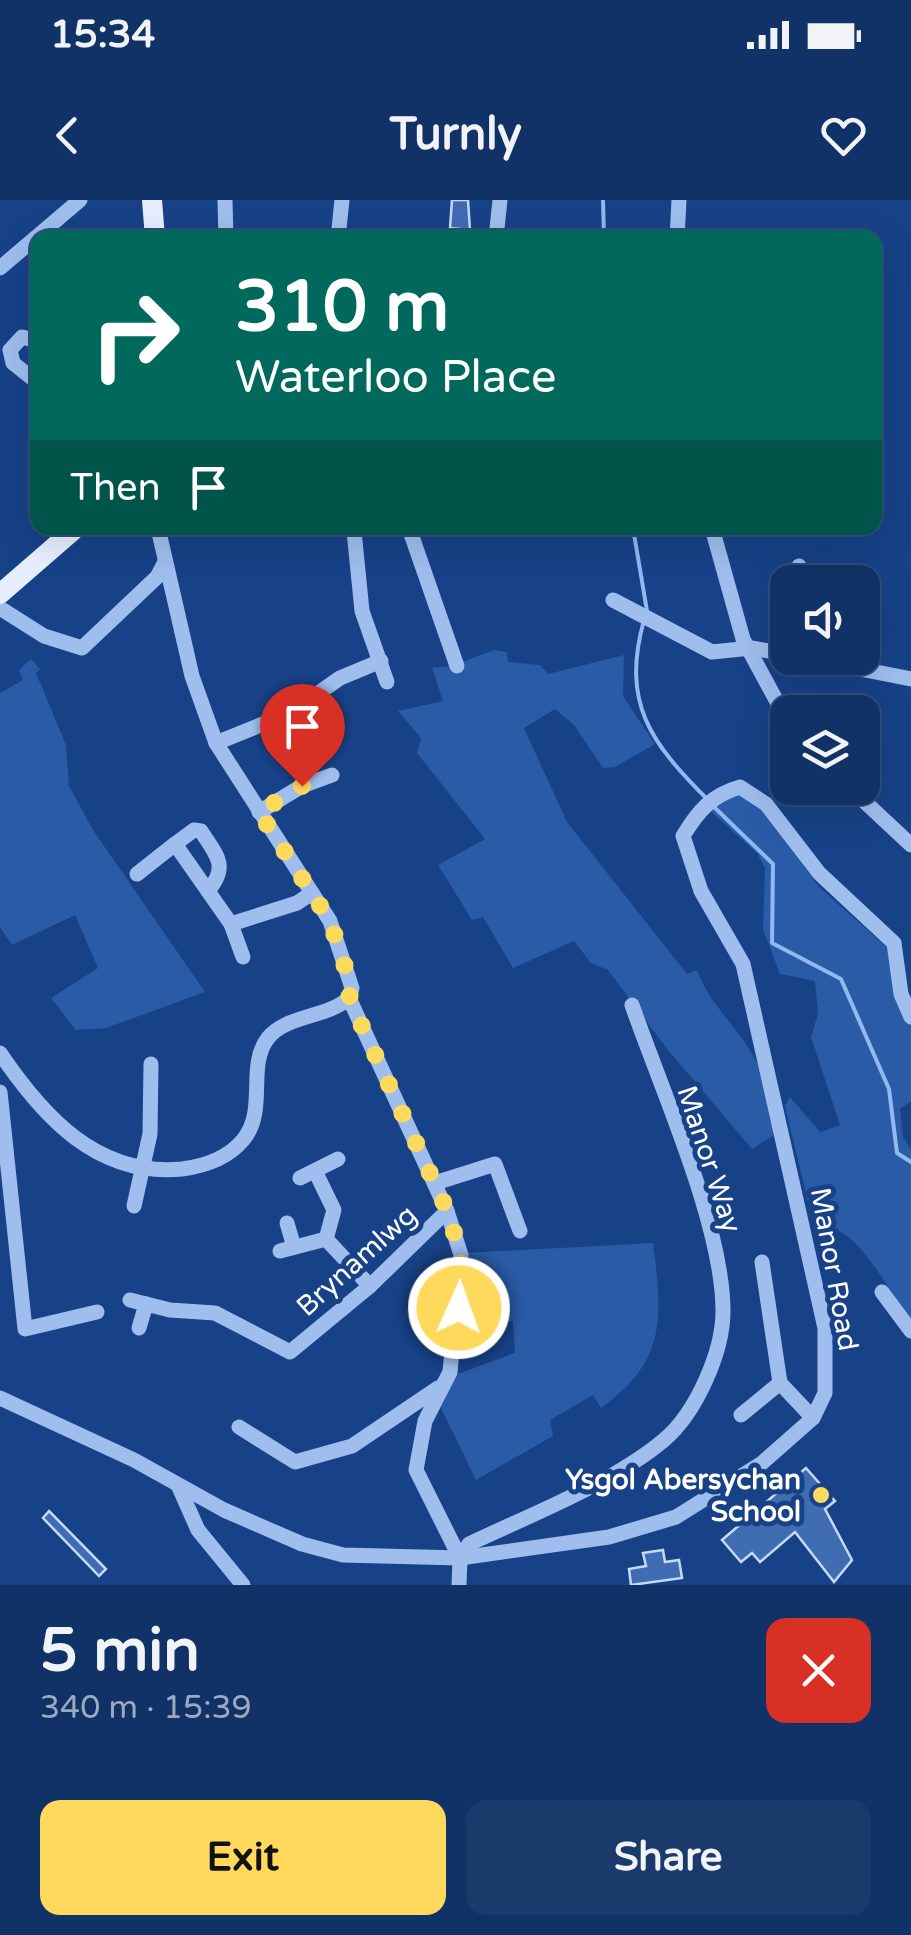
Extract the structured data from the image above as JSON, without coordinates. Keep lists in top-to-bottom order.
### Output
{
  "streets": {
    "street": ["Manor Way", "Brynamlwg", "Manor Road"]
  },
  "places": ["Ysgol Abersychan School"],
  "page": {
    "status": "15:34",
    "header": "Turnly",
    "turn": ["310 m", "Waterloo Place"],
    "then": "Then",
    "heading": ["5 min", "340 m · 15:39"],
    "buttons": ["Exit", "Share"]
  }
}
